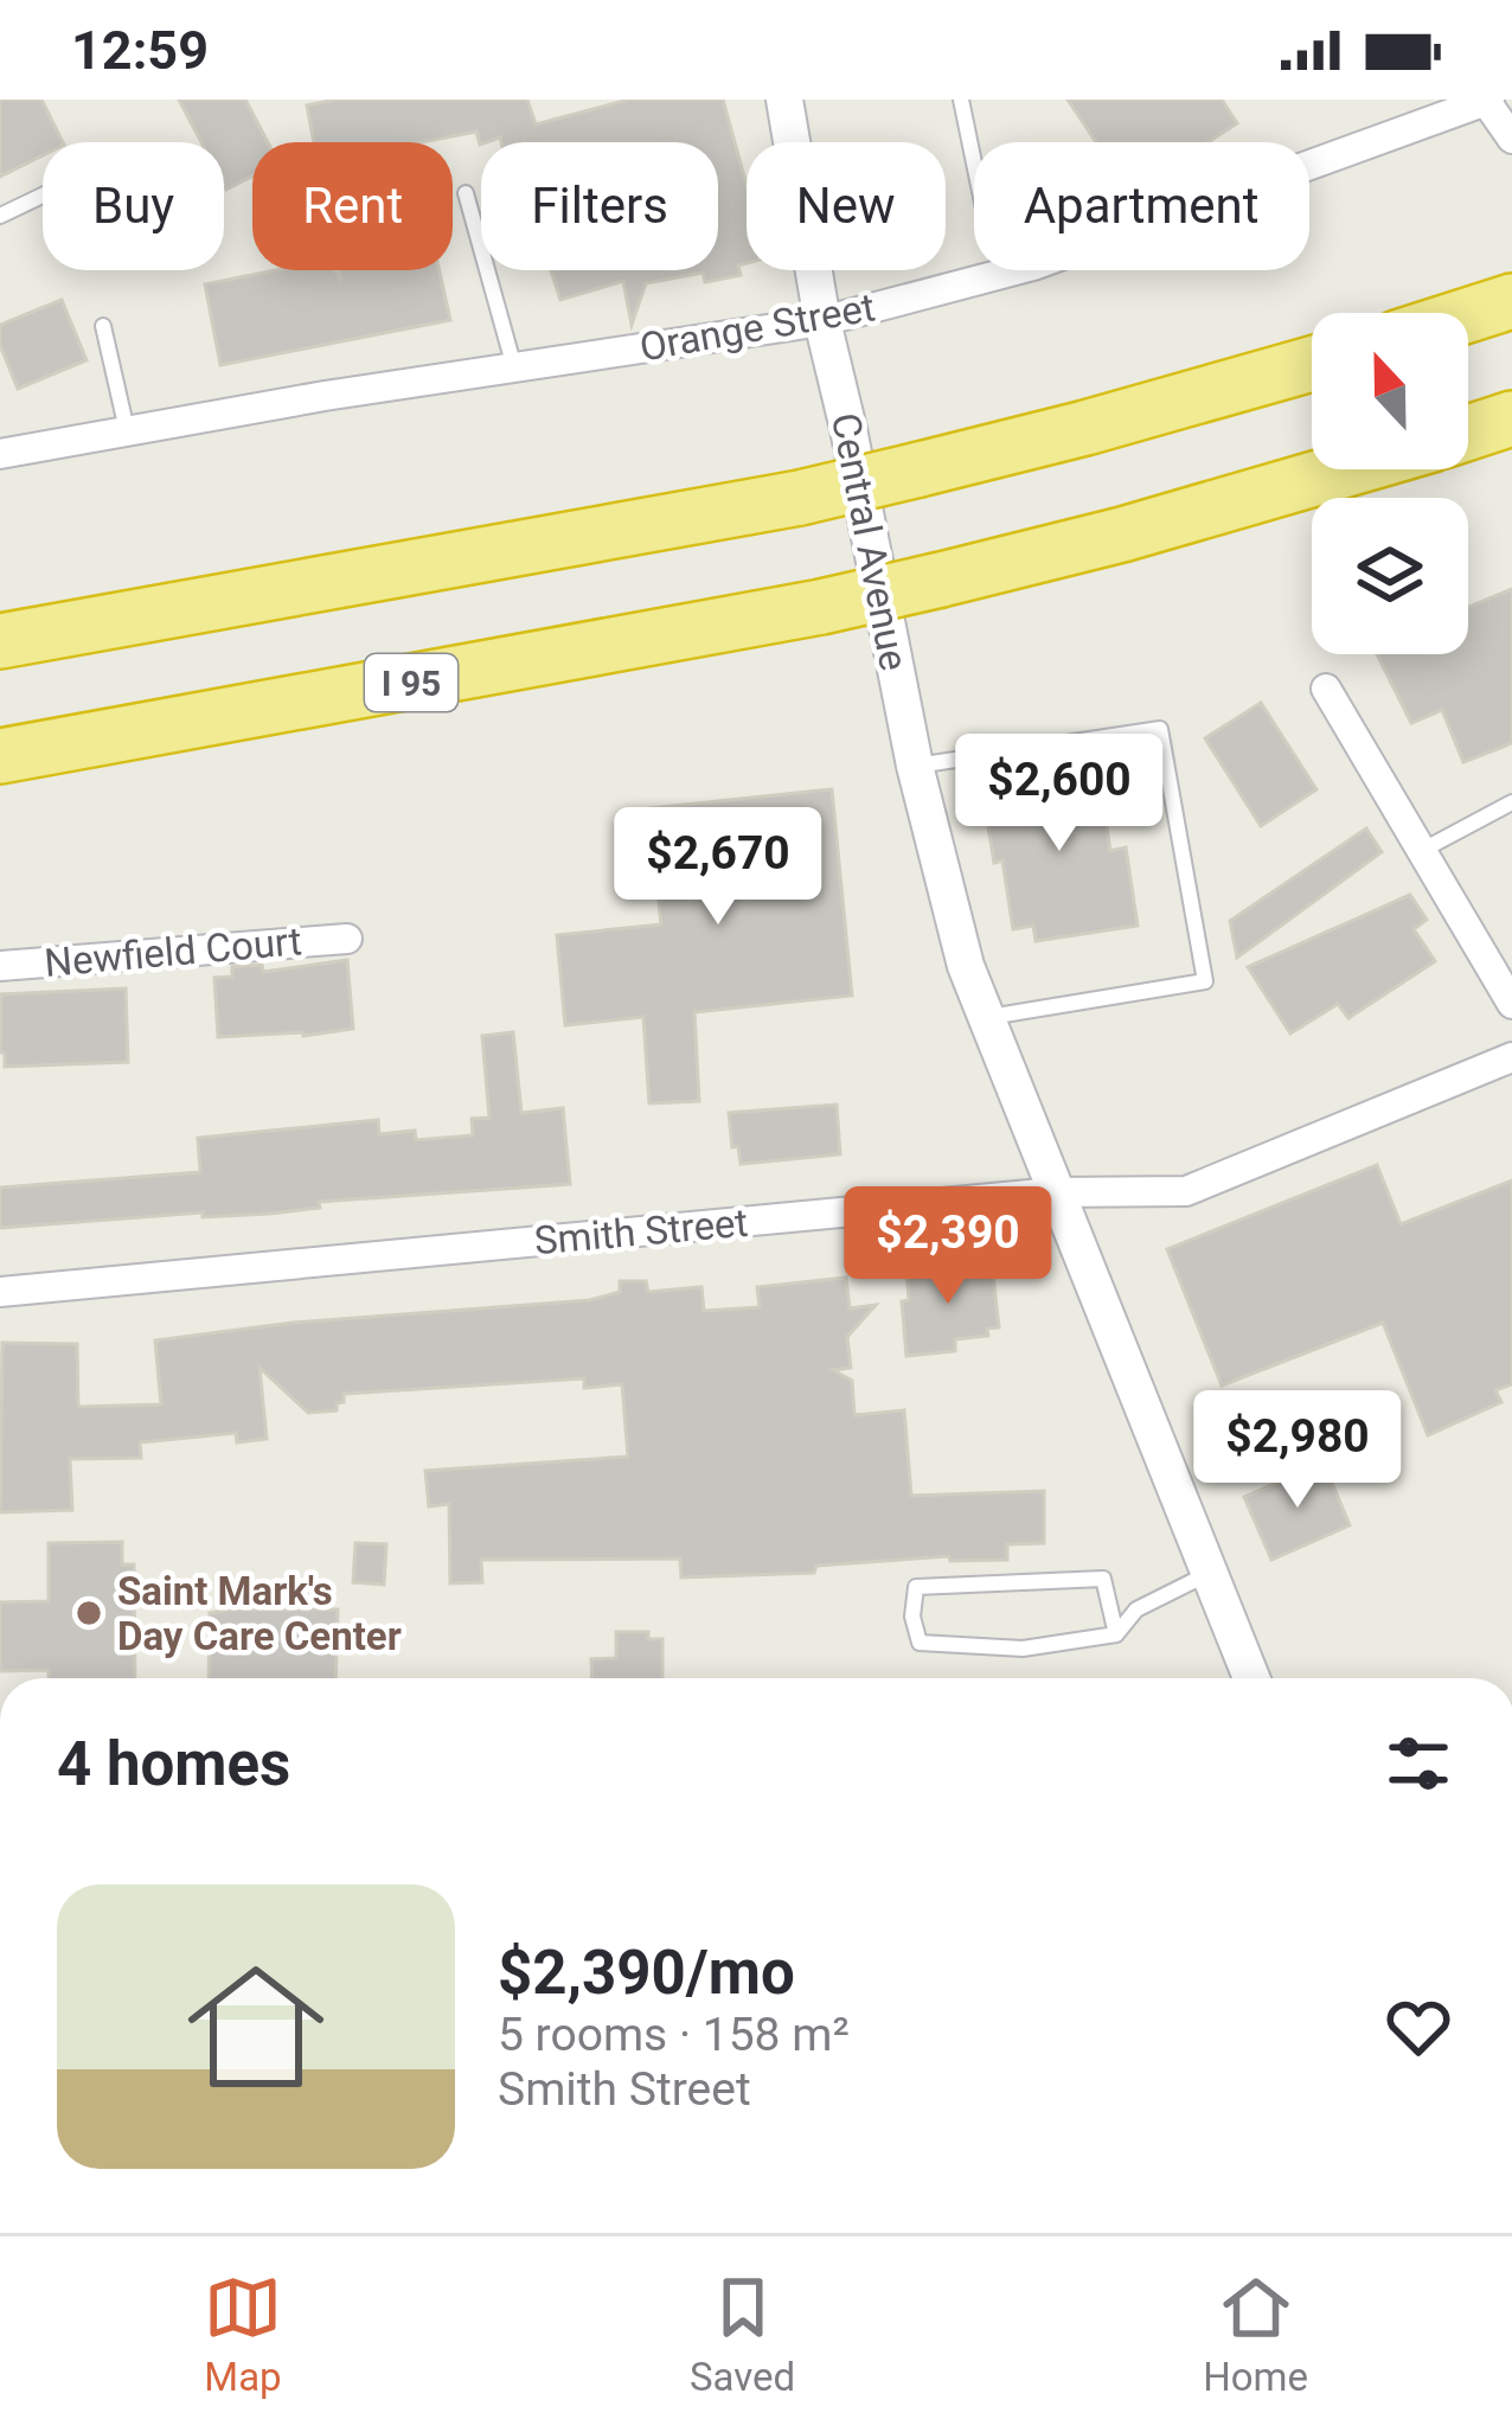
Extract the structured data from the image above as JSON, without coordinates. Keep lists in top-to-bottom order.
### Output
{
  "streets": {
    "highway": ["I 95"],
    "street": [
      "Orange Street",
      "Central Avenue",
      "Newfield Court",
      "Smith Street"
    ]
  },
  "crossings": [
    ["Orange Street", "Central Avenue"],
    ["Central Avenue", "Smith Street"]
  ],
  "places": ["Saint Mark's Day Care Center"],
  "north": "top",
  "page": {
    "status": "12:59",
    "chip": [
      "Buy",
      "Rent",
      "Filters",
      "New",
      "Apartment"
    ],
    "price": [
      "$2,600",
      "$2,670",
      "$2,390",
      "$2,980"
    ],
    "heading": "4 homes",
    "list": [
      {
        "name": "$2,390/mo",
        "note": "5 rooms · 158 m² · Smith Street"
      }
    ],
    "tabs": ["Map", "Saved", "Home"]
  }
}
